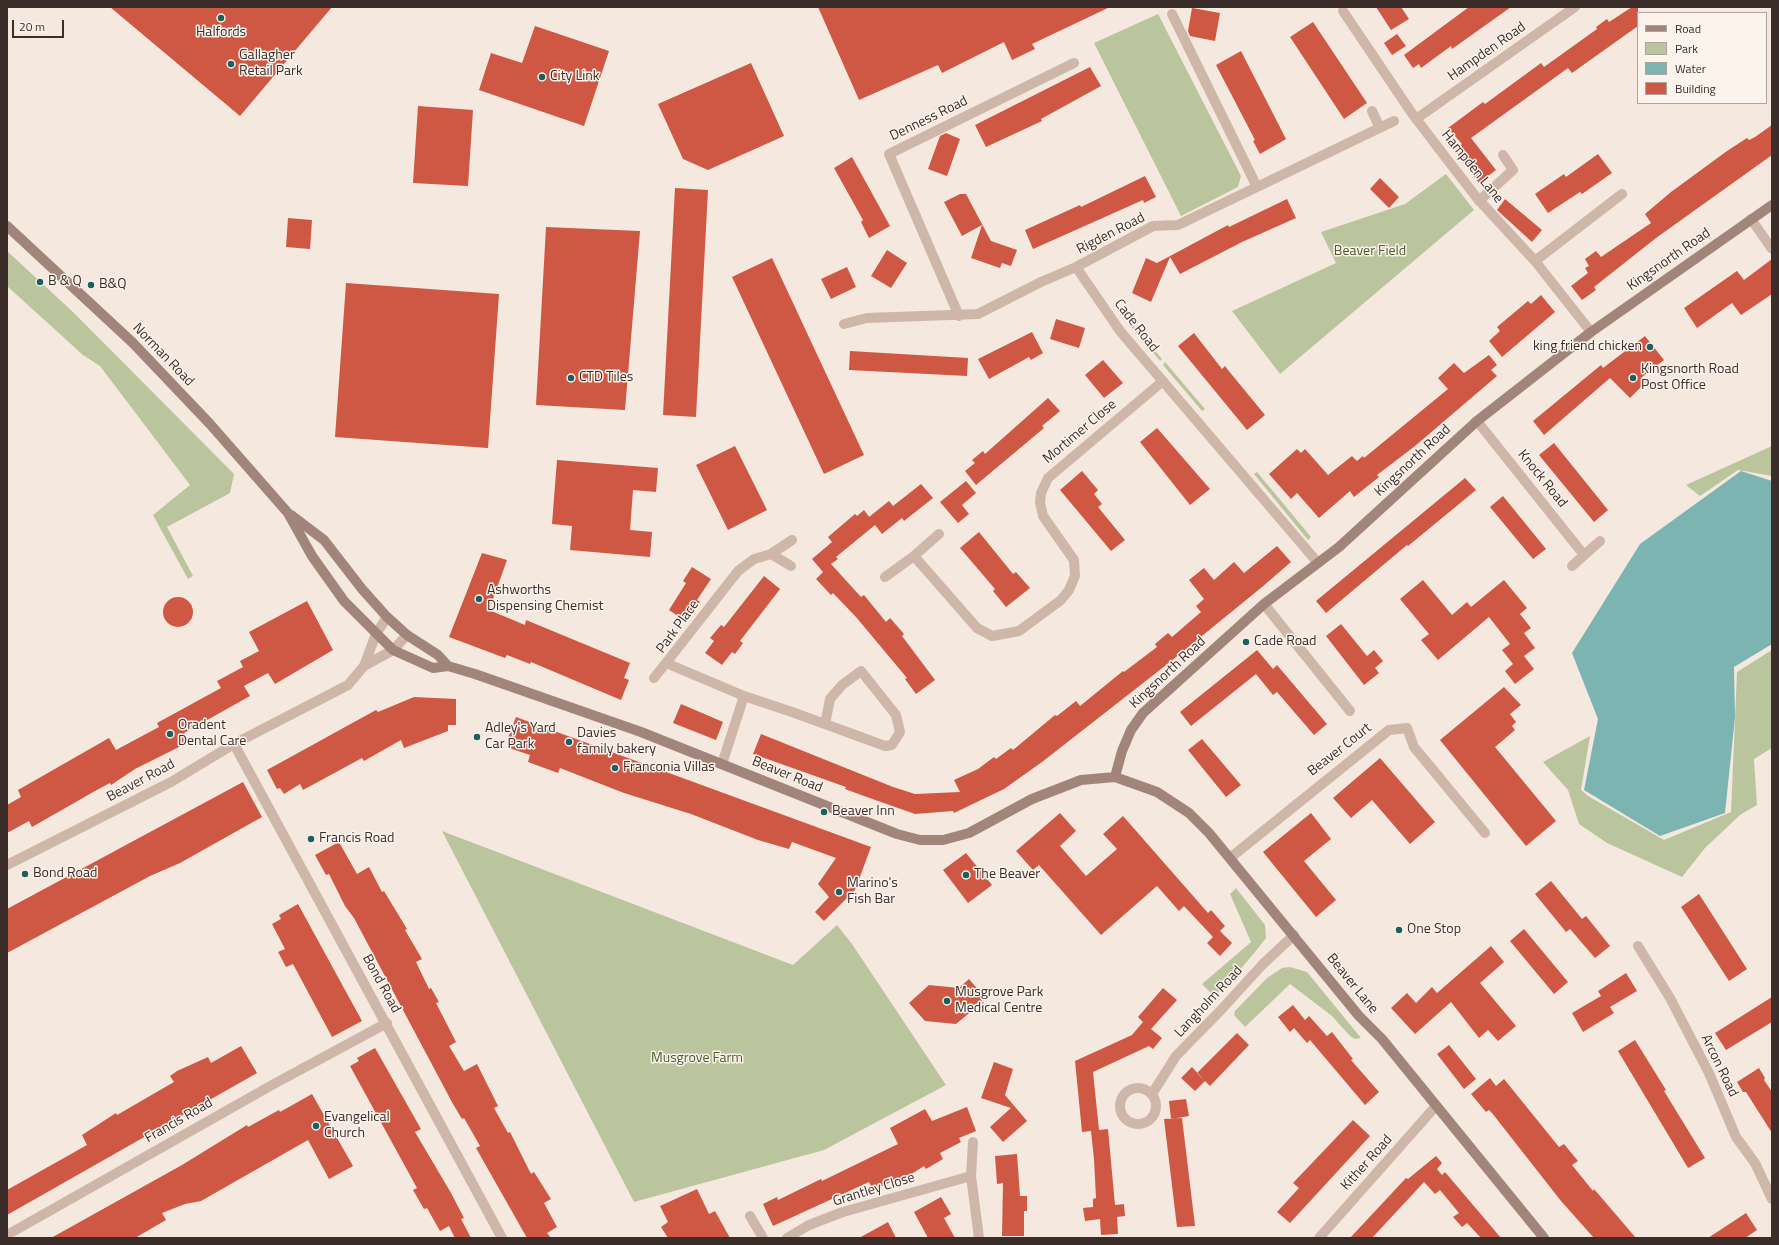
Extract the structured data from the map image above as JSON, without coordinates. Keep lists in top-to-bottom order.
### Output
{
  "streets": {
    "main road": [
      "Kingsnorth Road",
      "Norman Road",
      "Beaver Road",
      "Beaver Lane"
    ],
    "street": [
      "Hampden Road",
      "Denness Road",
      "Hampden Lane",
      "Rigden Road",
      "Cade Road",
      "Mortimer Close",
      "Knock Road",
      "Park Place",
      "Beaver Court",
      "Bond Road",
      "Langholm Road",
      "Arcon Road",
      "Francis Road",
      "Kither Road",
      "Grantley Close"
    ]
  },
  "crossings": [
    ["Hampden Road", "Hampden Lane"],
    ["Denness Road", "Rigden Road"],
    ["Hampden Lane", "Kingsnorth Road"],
    ["Rigden Road", "Cade Road"],
    ["Kingsnorth Road", "Cade Road"],
    ["Kingsnorth Road", "Knock Road"],
    ["Kingsnorth Road", "Beaver Road"],
    ["Kingsnorth Road", "Beaver Lane"],
    ["Cade Road", "Mortimer Close"],
    ["Norman Road", "Beaver Road"],
    ["Beaver Court", "Beaver Lane"],
    ["Beaver Road", "Bond Road"],
    ["Beaver Road", "Beaver Lane"],
    ["Bond Road", "Francis Road"],
    ["Beaver Lane", "Langholm Road"],
    ["Beaver Lane", "Kither Road"]
  ],
  "parks": ["Beaver Field", "Musgrove Farm"],
  "places": [
    "Halfords",
    "Gallagher Retail Park",
    "City Link",
    "B & Q",
    "B&Q",
    "king friend chicken",
    "CTD Tiles",
    "Kingsnorth Road Post Office",
    "Ashworths Dispensing Chemist",
    "Cade Road",
    "Oradent Dental Care",
    "Adley's Yard Car Park",
    "Davies family bakery",
    "Franconia Villas",
    "Beaver Inn",
    "Francis Road",
    "Bond Road",
    "The Beaver",
    "Marino's Fish Bar",
    "One Stop",
    "Musgrove Park Medical Centre",
    "Evangelical Church"
  ],
  "legend": [
    "Road",
    "Park",
    "Water",
    "Building"
  ],
  "scale_bar": "20 m"
}
